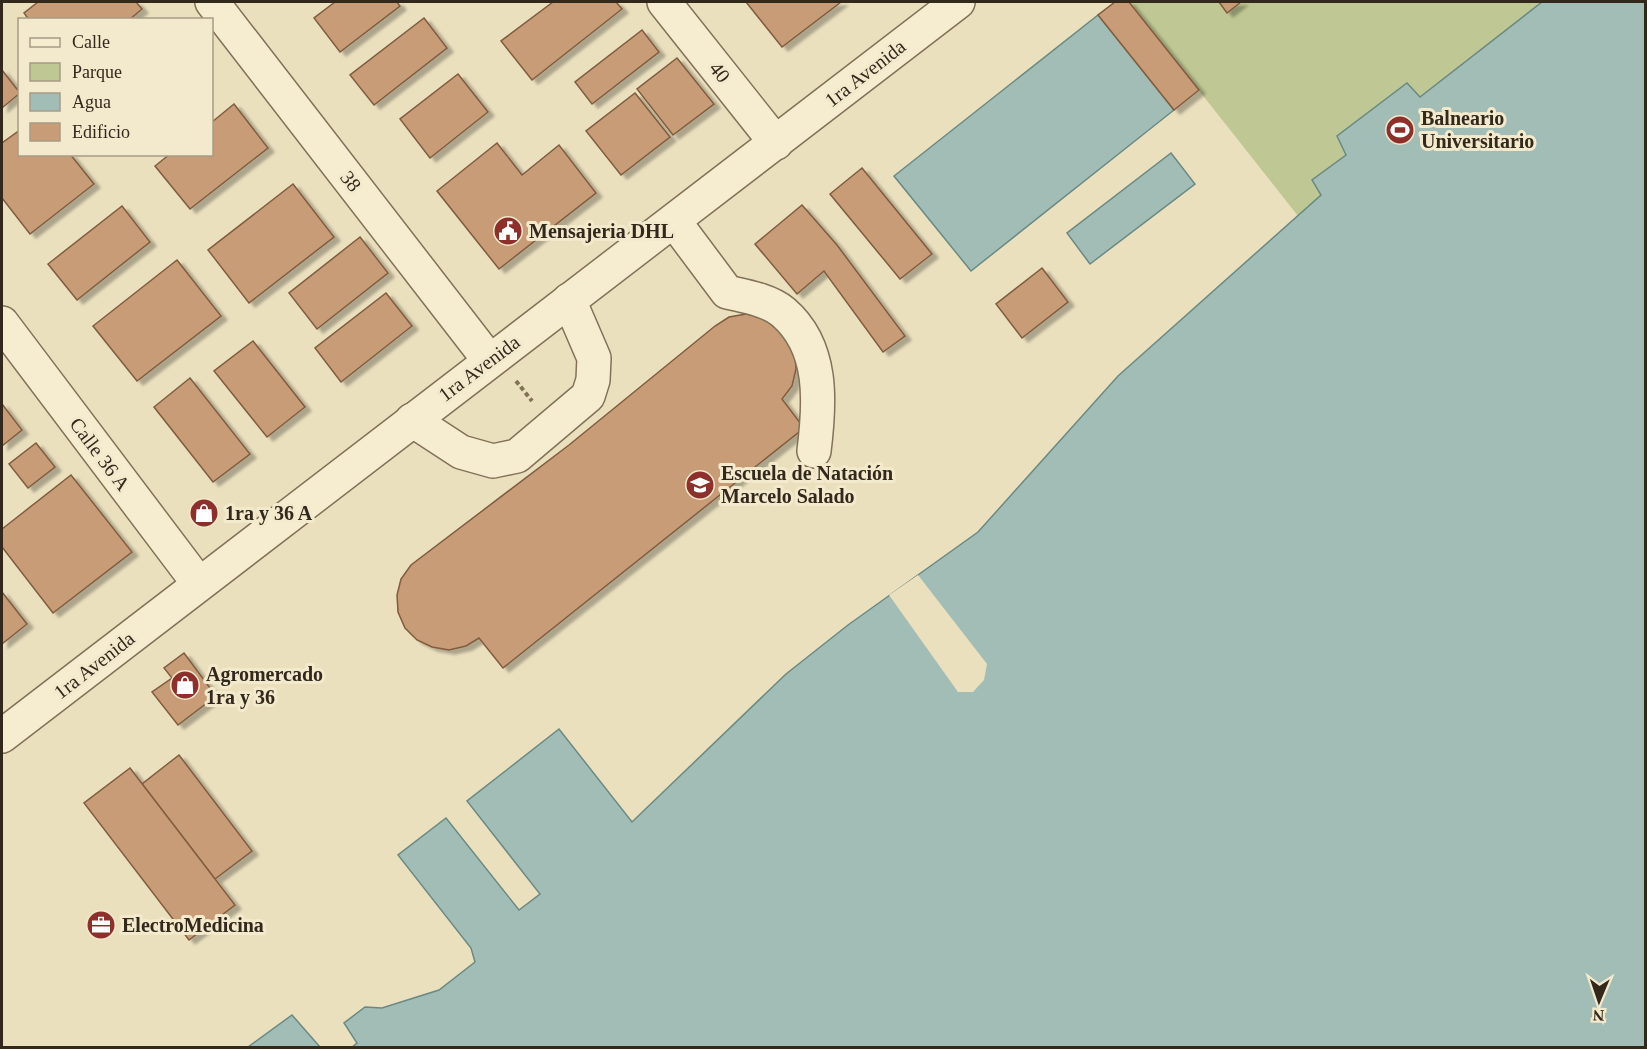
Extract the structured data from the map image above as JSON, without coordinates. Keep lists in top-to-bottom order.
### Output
{
  "streets": {
    "street": [
      "40",
      "1ra Avenida",
      "38",
      "Calle 36 A"
    ]
  },
  "crossings": [
    ["40", "1ra Avenida"],
    ["1ra Avenida", "38"],
    ["1ra Avenida", "Calle 36 A"]
  ],
  "places": {
    "sports": ["Balneario Universitario"],
    "public building": ["Mensajeria DHL"],
    "school or university": ["Escuela de Natación Marcelo Salado"],
    "shop": ["1ra y 36 A", "Agromercado 1ra y 36"],
    "office": ["ElectroMedicina"]
  },
  "legend": [
    "Calle",
    "Parque",
    "Agua",
    "Edificio"
  ],
  "north": "bottom"
}
